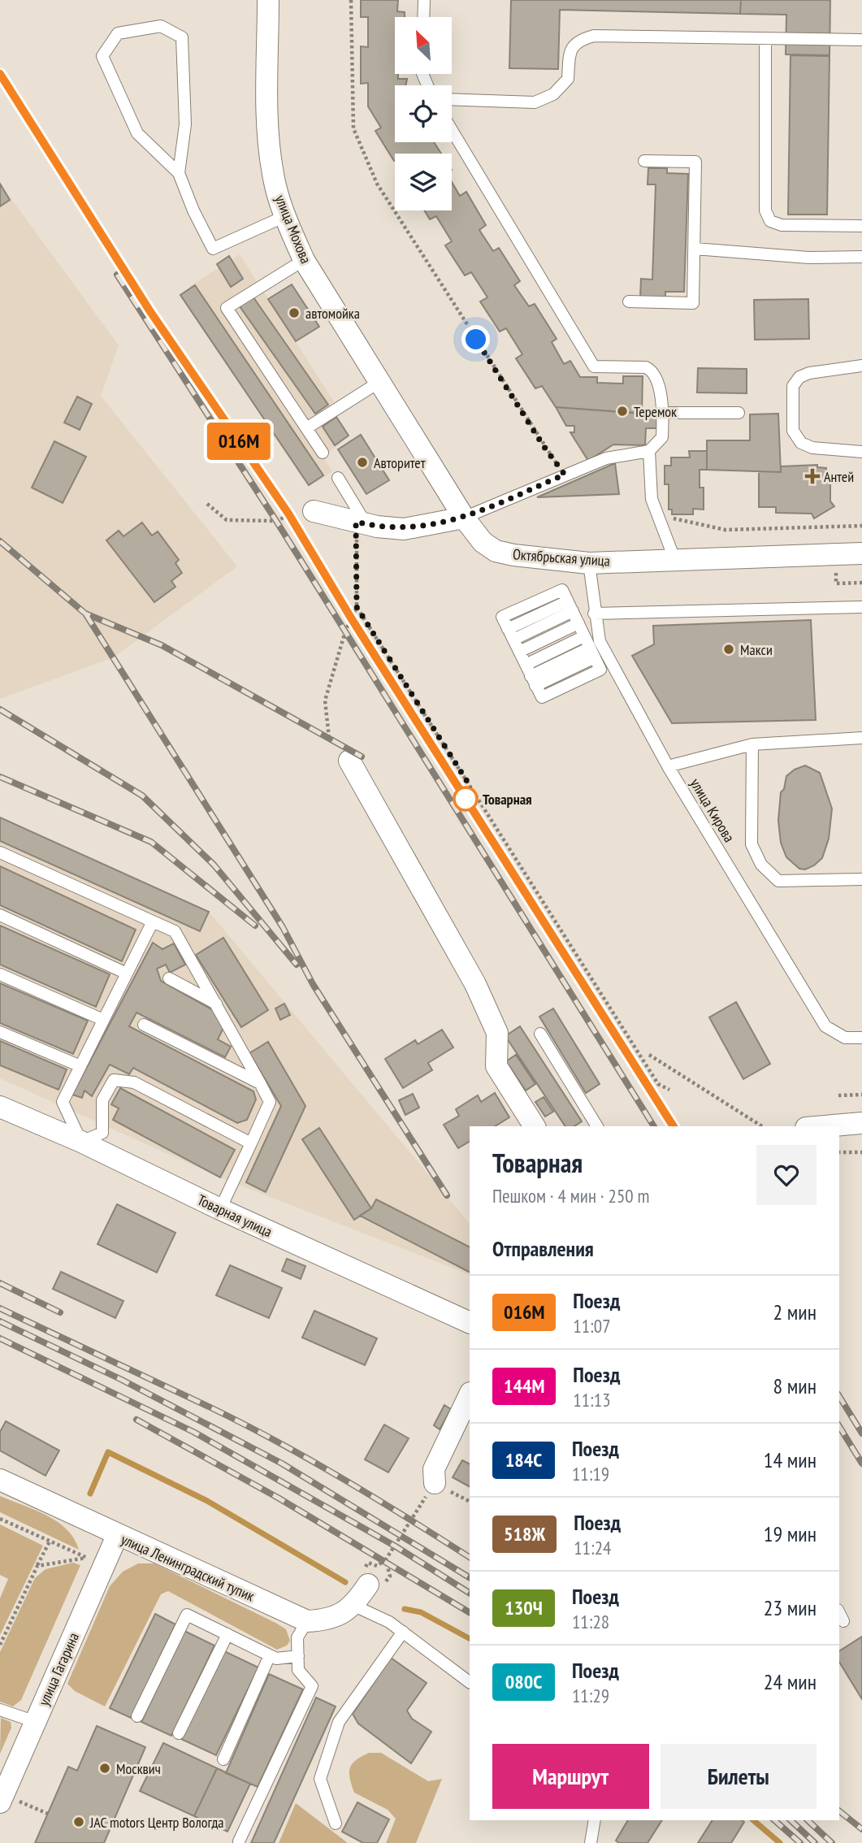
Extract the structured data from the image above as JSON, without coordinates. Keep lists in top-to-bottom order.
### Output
{
  "streets": {
    "street": [
      "улица Мохова",
      "Октябрьская улица",
      "Товарная улица",
      "улица Ленинградский тупик",
      "улица Гагарина"
    ],
    "lane": ["улица Кирова"]
  },
  "crossings": [
    ["улица Мохова", "Октябрьская улица"],
    ["Октябрьская улица", "улица Кирова"],
    ["улица Ленинградский тупик", "улица Гагарина"]
  ],
  "places": {
    "other": [
      "автомойка",
      "Теремок",
      "Авторитет",
      "Макси",
      "Товарная",
      "Москвич",
      "JAC motors Центр Вологда"
    ],
    "health": ["Антей"]
  },
  "north": "top left",
  "page": {
    "on_map": "016М",
    "heading": [
      ["Товарная", "Пешком · 4 мин · 250 m"],
      "Отправления"
    ],
    "list": [
      {
        "mark": "016М",
        "name": "Поезд",
        "note": "11:07",
        "value": "2 мин"
      },
      {
        "mark": "144М",
        "name": "Поезд",
        "note": "11:13",
        "value": "8 мин"
      },
      {
        "mark": "184С",
        "name": "Поезд",
        "note": "11:19",
        "value": "14 мин"
      },
      {
        "mark": "518Ж",
        "name": "Поезд",
        "note": "11:24",
        "value": "19 мин"
      },
      {
        "mark": "130Ч",
        "name": "Поезд",
        "note": "11:28",
        "value": "23 мин"
      },
      {
        "mark": "080С",
        "name": "Поезд",
        "note": "11:29",
        "value": "24 мин"
      }
    ],
    "buttons": ["Маршрут", "Билеты"]
  }
}
